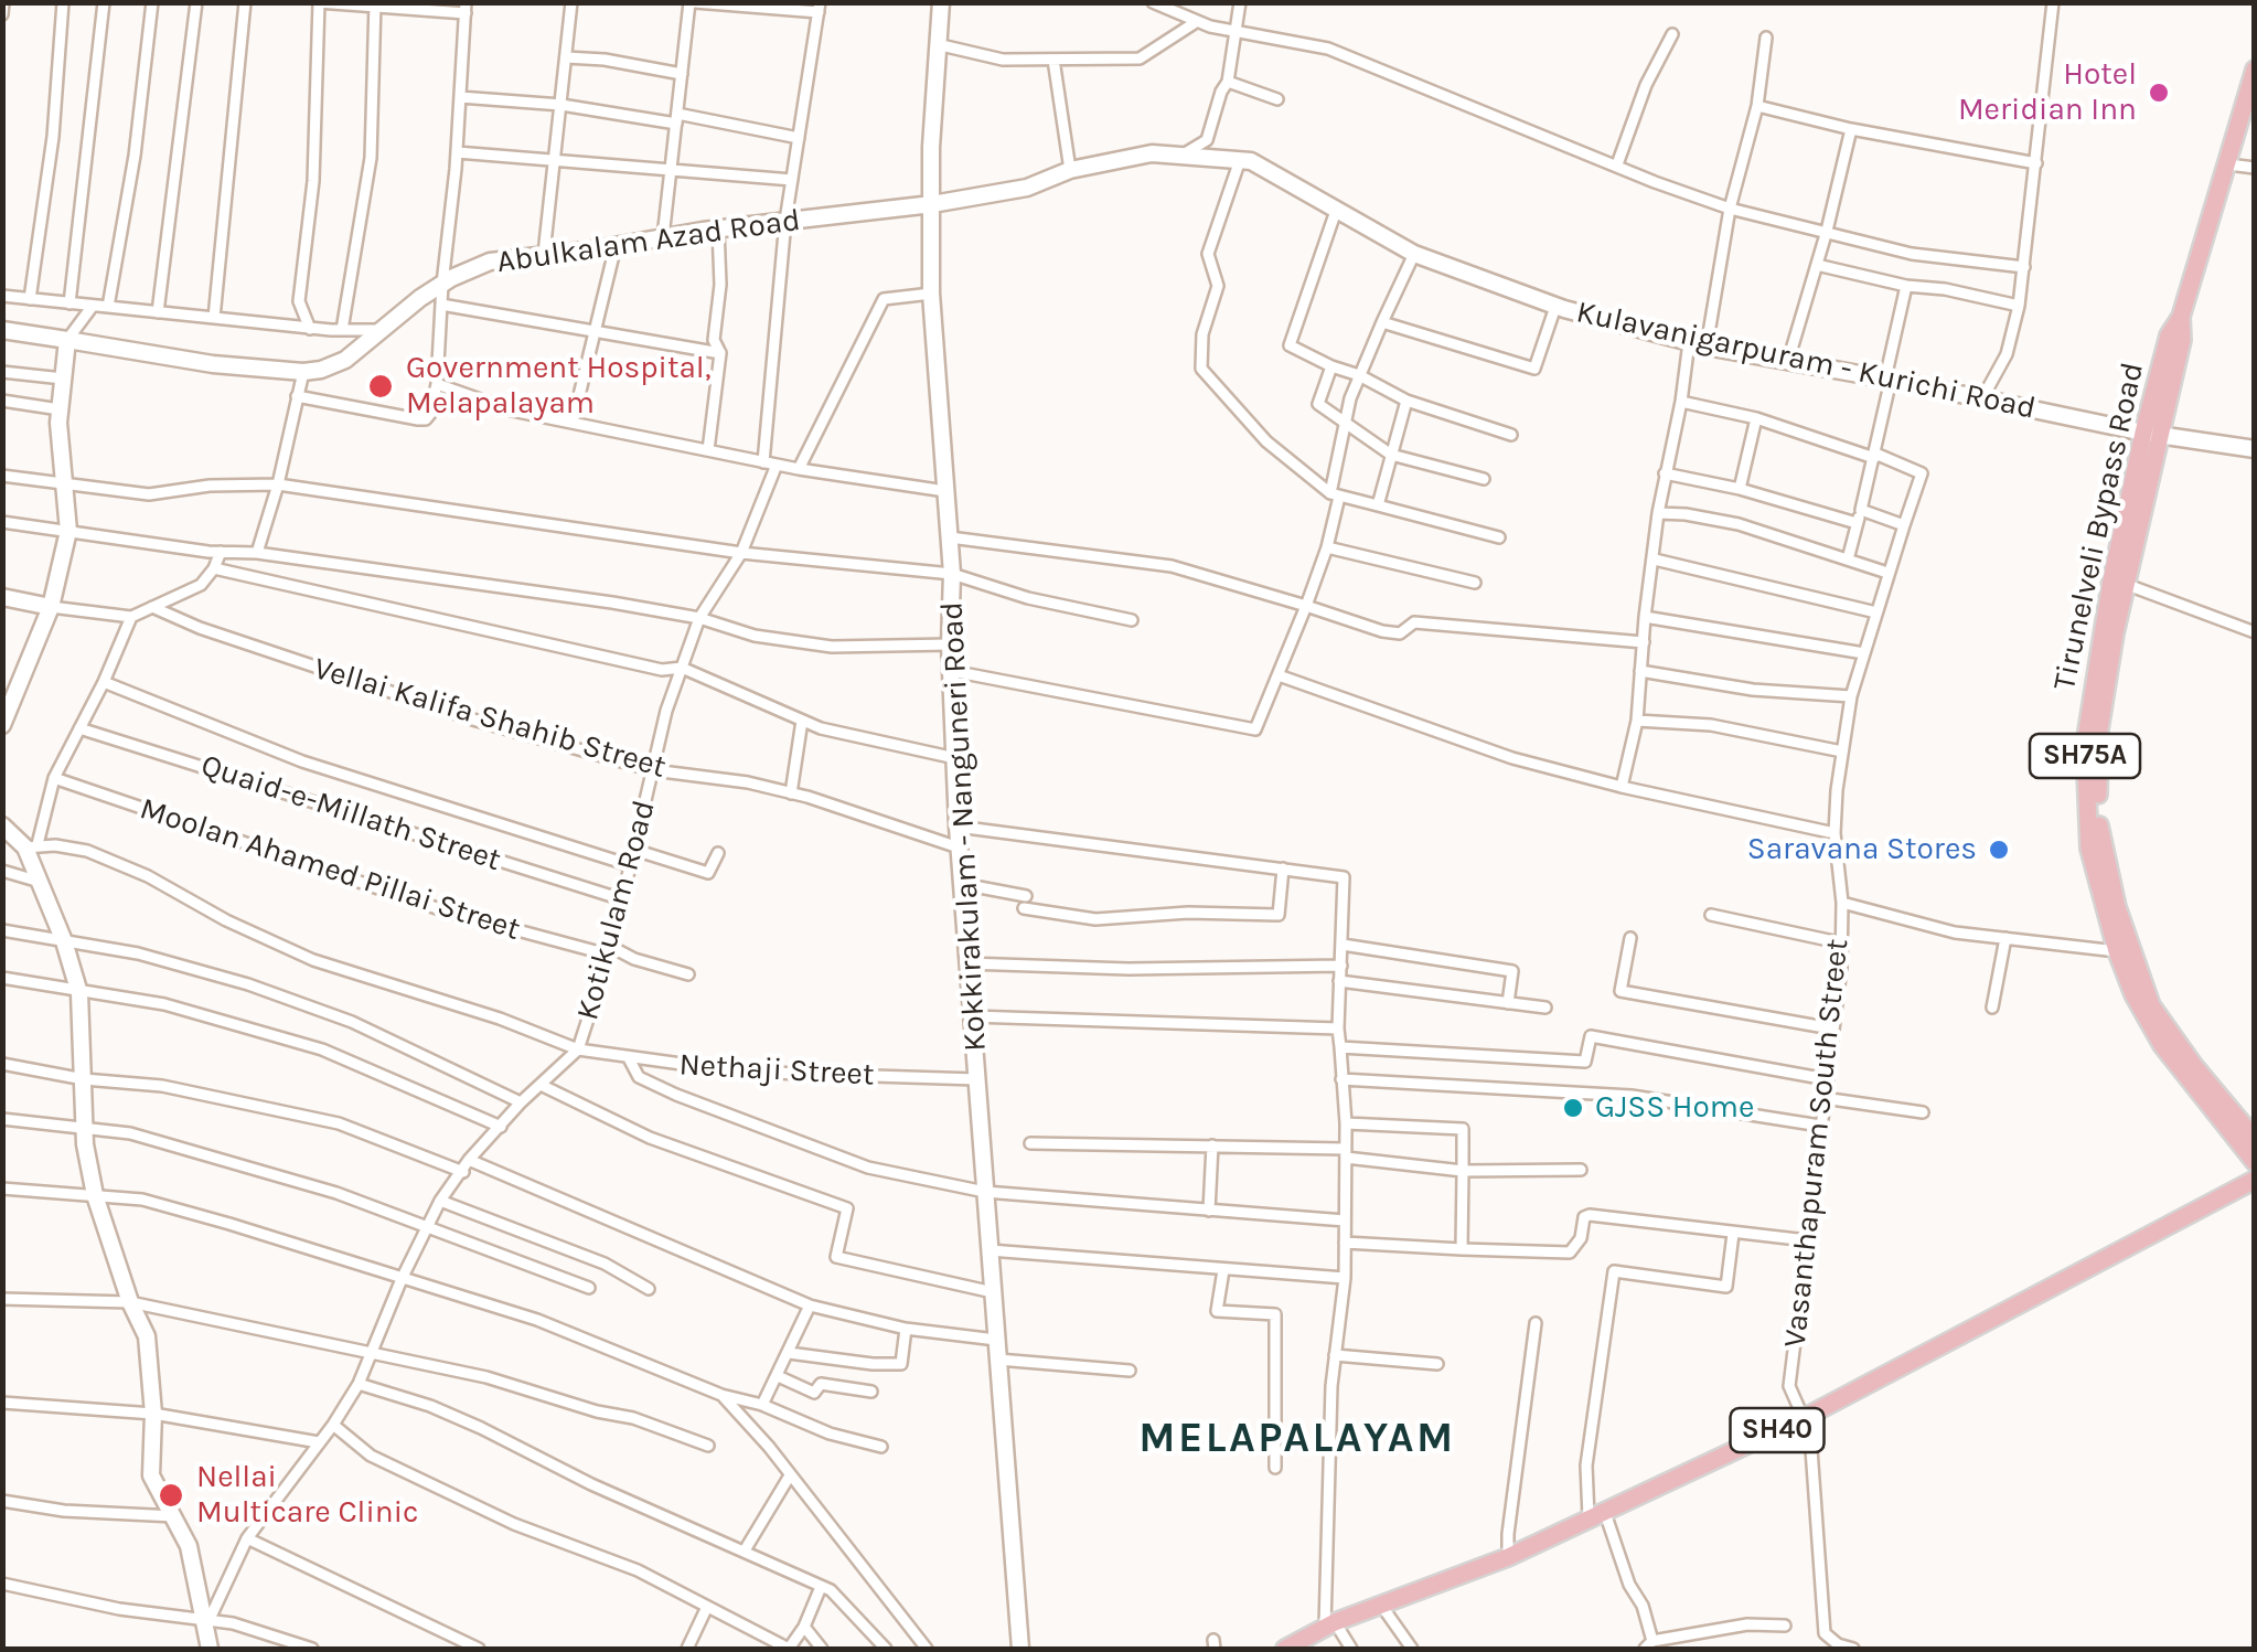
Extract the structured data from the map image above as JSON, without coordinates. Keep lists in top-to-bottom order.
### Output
{
  "streets": {
    "main road": [
      "Abulkalam Azad Road",
      "Kulavanigarpuram - Kurichi Road",
      "Tirunelveli Bypass Road",
      "SH75A",
      "Kokkirakulam - Nanguneri Road",
      "SH40"
    ],
    "street": [
      "Vellai Kalifa Shahib Street",
      "Quaid-e-Millath Street",
      "Moolan Ahamed Pillai Street",
      "Kotikulam Road",
      "Nethaji Street",
      "Vasanthapuram South Street"
    ]
  },
  "crossings": [
    ["Abulkalam Azad Road", "Kulavanigarpuram - Kurichi Road"],
    ["Abulkalam Azad Road", "Kokkirakulam - Nanguneri Road"],
    ["Kulavanigarpuram - Kurichi Road", "Tirunelveli Bypass Road"],
    ["Kulavanigarpuram - Kurichi Road", "Kokkirakulam - Nanguneri Road"],
    ["Vellai Kalifa Shahib Street", "Kokkirakulam - Nanguneri Road"],
    ["Vellai Kalifa Shahib Street", "Kotikulam Road"],
    ["Quaid-e-Millath Street", "Kotikulam Road"],
    ["Kokkirakulam - Nanguneri Road", "Nethaji Street"],
    ["Moolan Ahamed Pillai Street", "Kotikulam Road"],
    ["Kotikulam Road", "Nethaji Street"],
    ["Vasanthapuram South Street", "SH40"]
  ],
  "districts": ["MELAPALAYAM"],
  "places": [
    "Hotel Meridian Inn",
    "Government Hospital, Melapalayam",
    "Saravana Stores",
    "GJSS Home",
    "Nellai Multicare Clinic"
  ]
}
